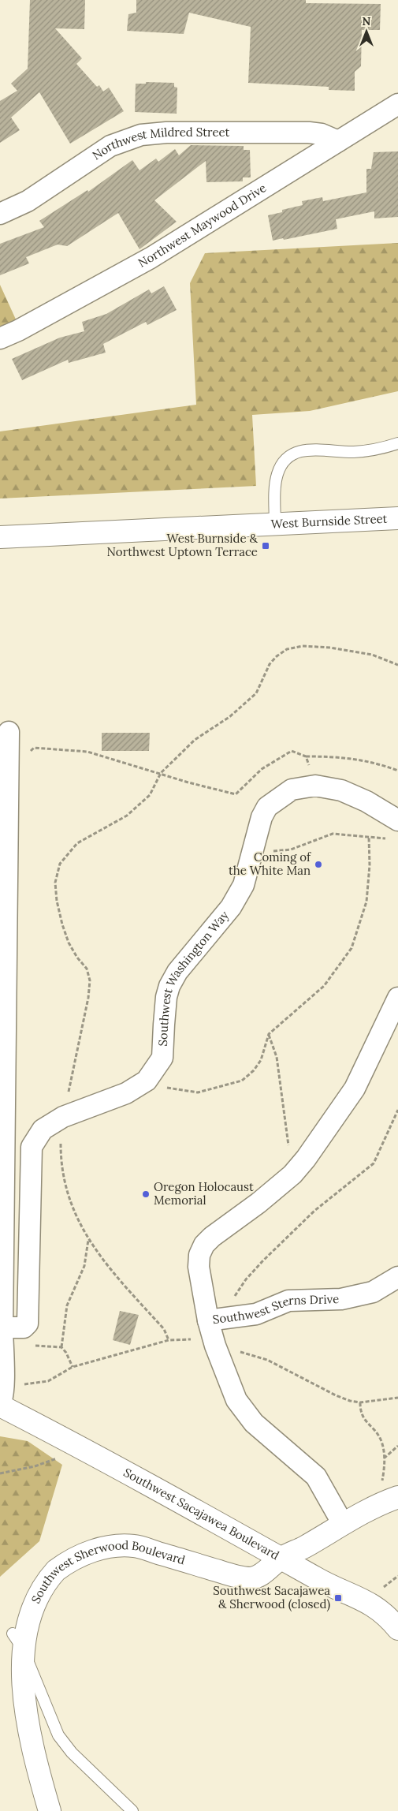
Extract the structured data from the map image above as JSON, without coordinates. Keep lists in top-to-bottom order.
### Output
{
  "streets": {
    "street": [
      "Northwest Mildred Street",
      "Northwest Maywood Drive",
      "West Burnside Street",
      "Southwest Washington Way",
      "Southwest Sterns Drive",
      "Southwest Sacajawea Boulevard",
      "Southwest Sherwood Boulevard"
    ]
  },
  "crossings": [
    ["Northwest Mildred Street", "Northwest Maywood Drive"],
    ["Southwest Sterns Drive", "Southwest Sherwood Boulevard"],
    ["Southwest Sacajawea Boulevard", "Southwest Sherwood Boulevard"]
  ],
  "places": {
    "transit": ["West Burnside & Northwest Uptown Terrace", "Southwest Sacajawea & Sherwood (closed)"],
    "other": ["Coming of the White Man", "Oregon Holocaust Memorial"]
  },
  "north": "top"
}
